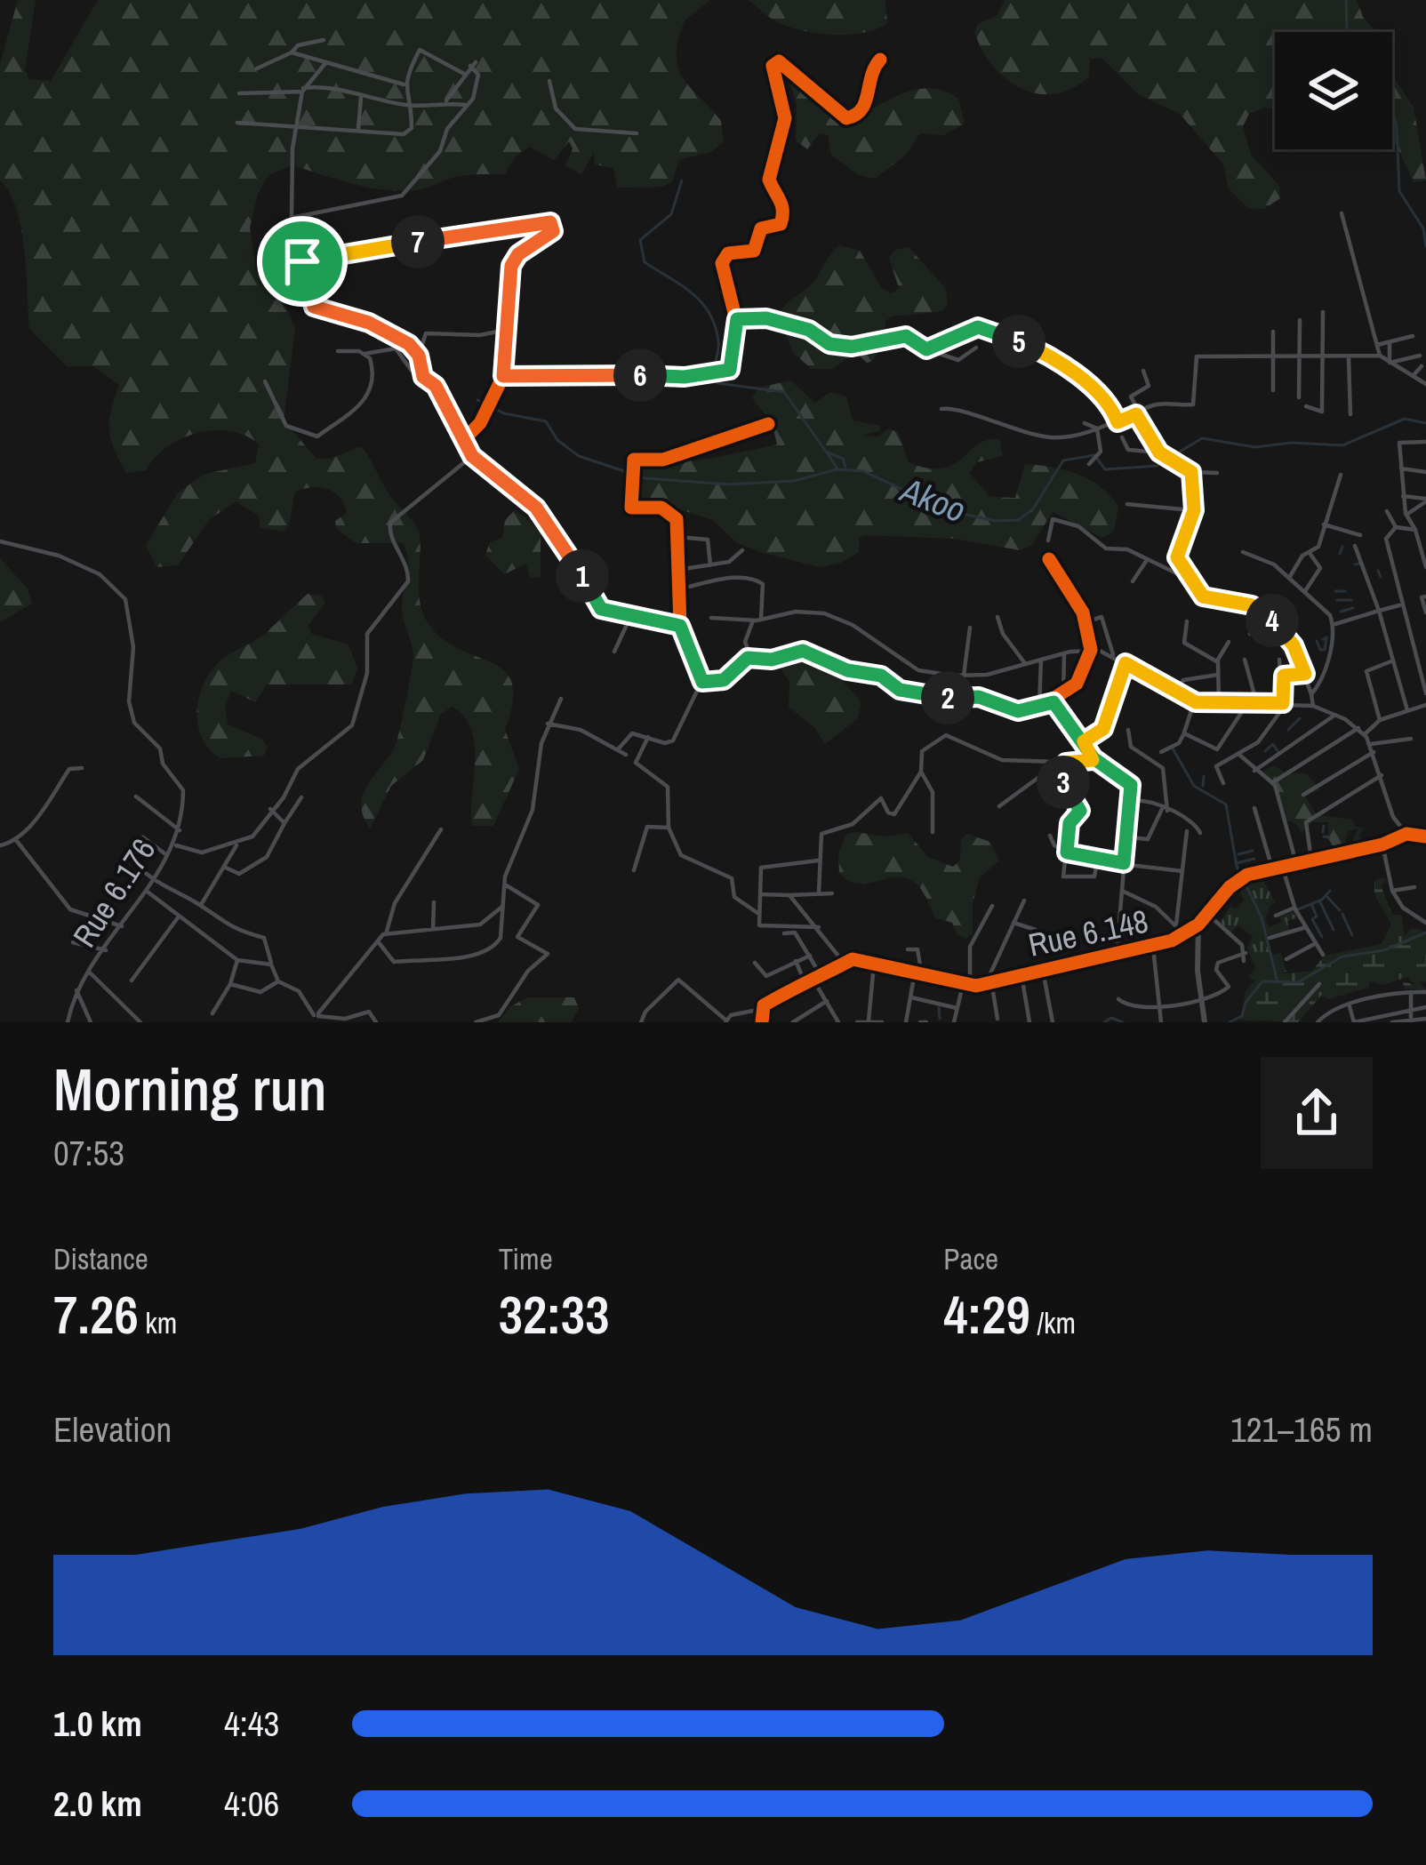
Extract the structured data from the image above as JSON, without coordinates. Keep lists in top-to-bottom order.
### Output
{
  "streets": {
    "street": ["Rue 6.176", "Rue 6.148"]
  },
  "water": ["Akoo"],
  "page": {
    "pins": [
      "7",
      "5",
      "6",
      "1",
      "4",
      "2",
      "3"
    ],
    "heading": ["Morning run", "07:53"],
    "stats": [
      ["Distance", "7.26 km"],
      ["Time", "32:33"],
      ["Pace", "4:29 /km"]
    ],
    "chart": ["Elevation", "121–165 m"],
    "list": [
      {
        "name": "1.0 km",
        "note": "4:43"
      },
      {
        "name": "2.0 km",
        "note": "4:06"
      }
    ]
  }
}
